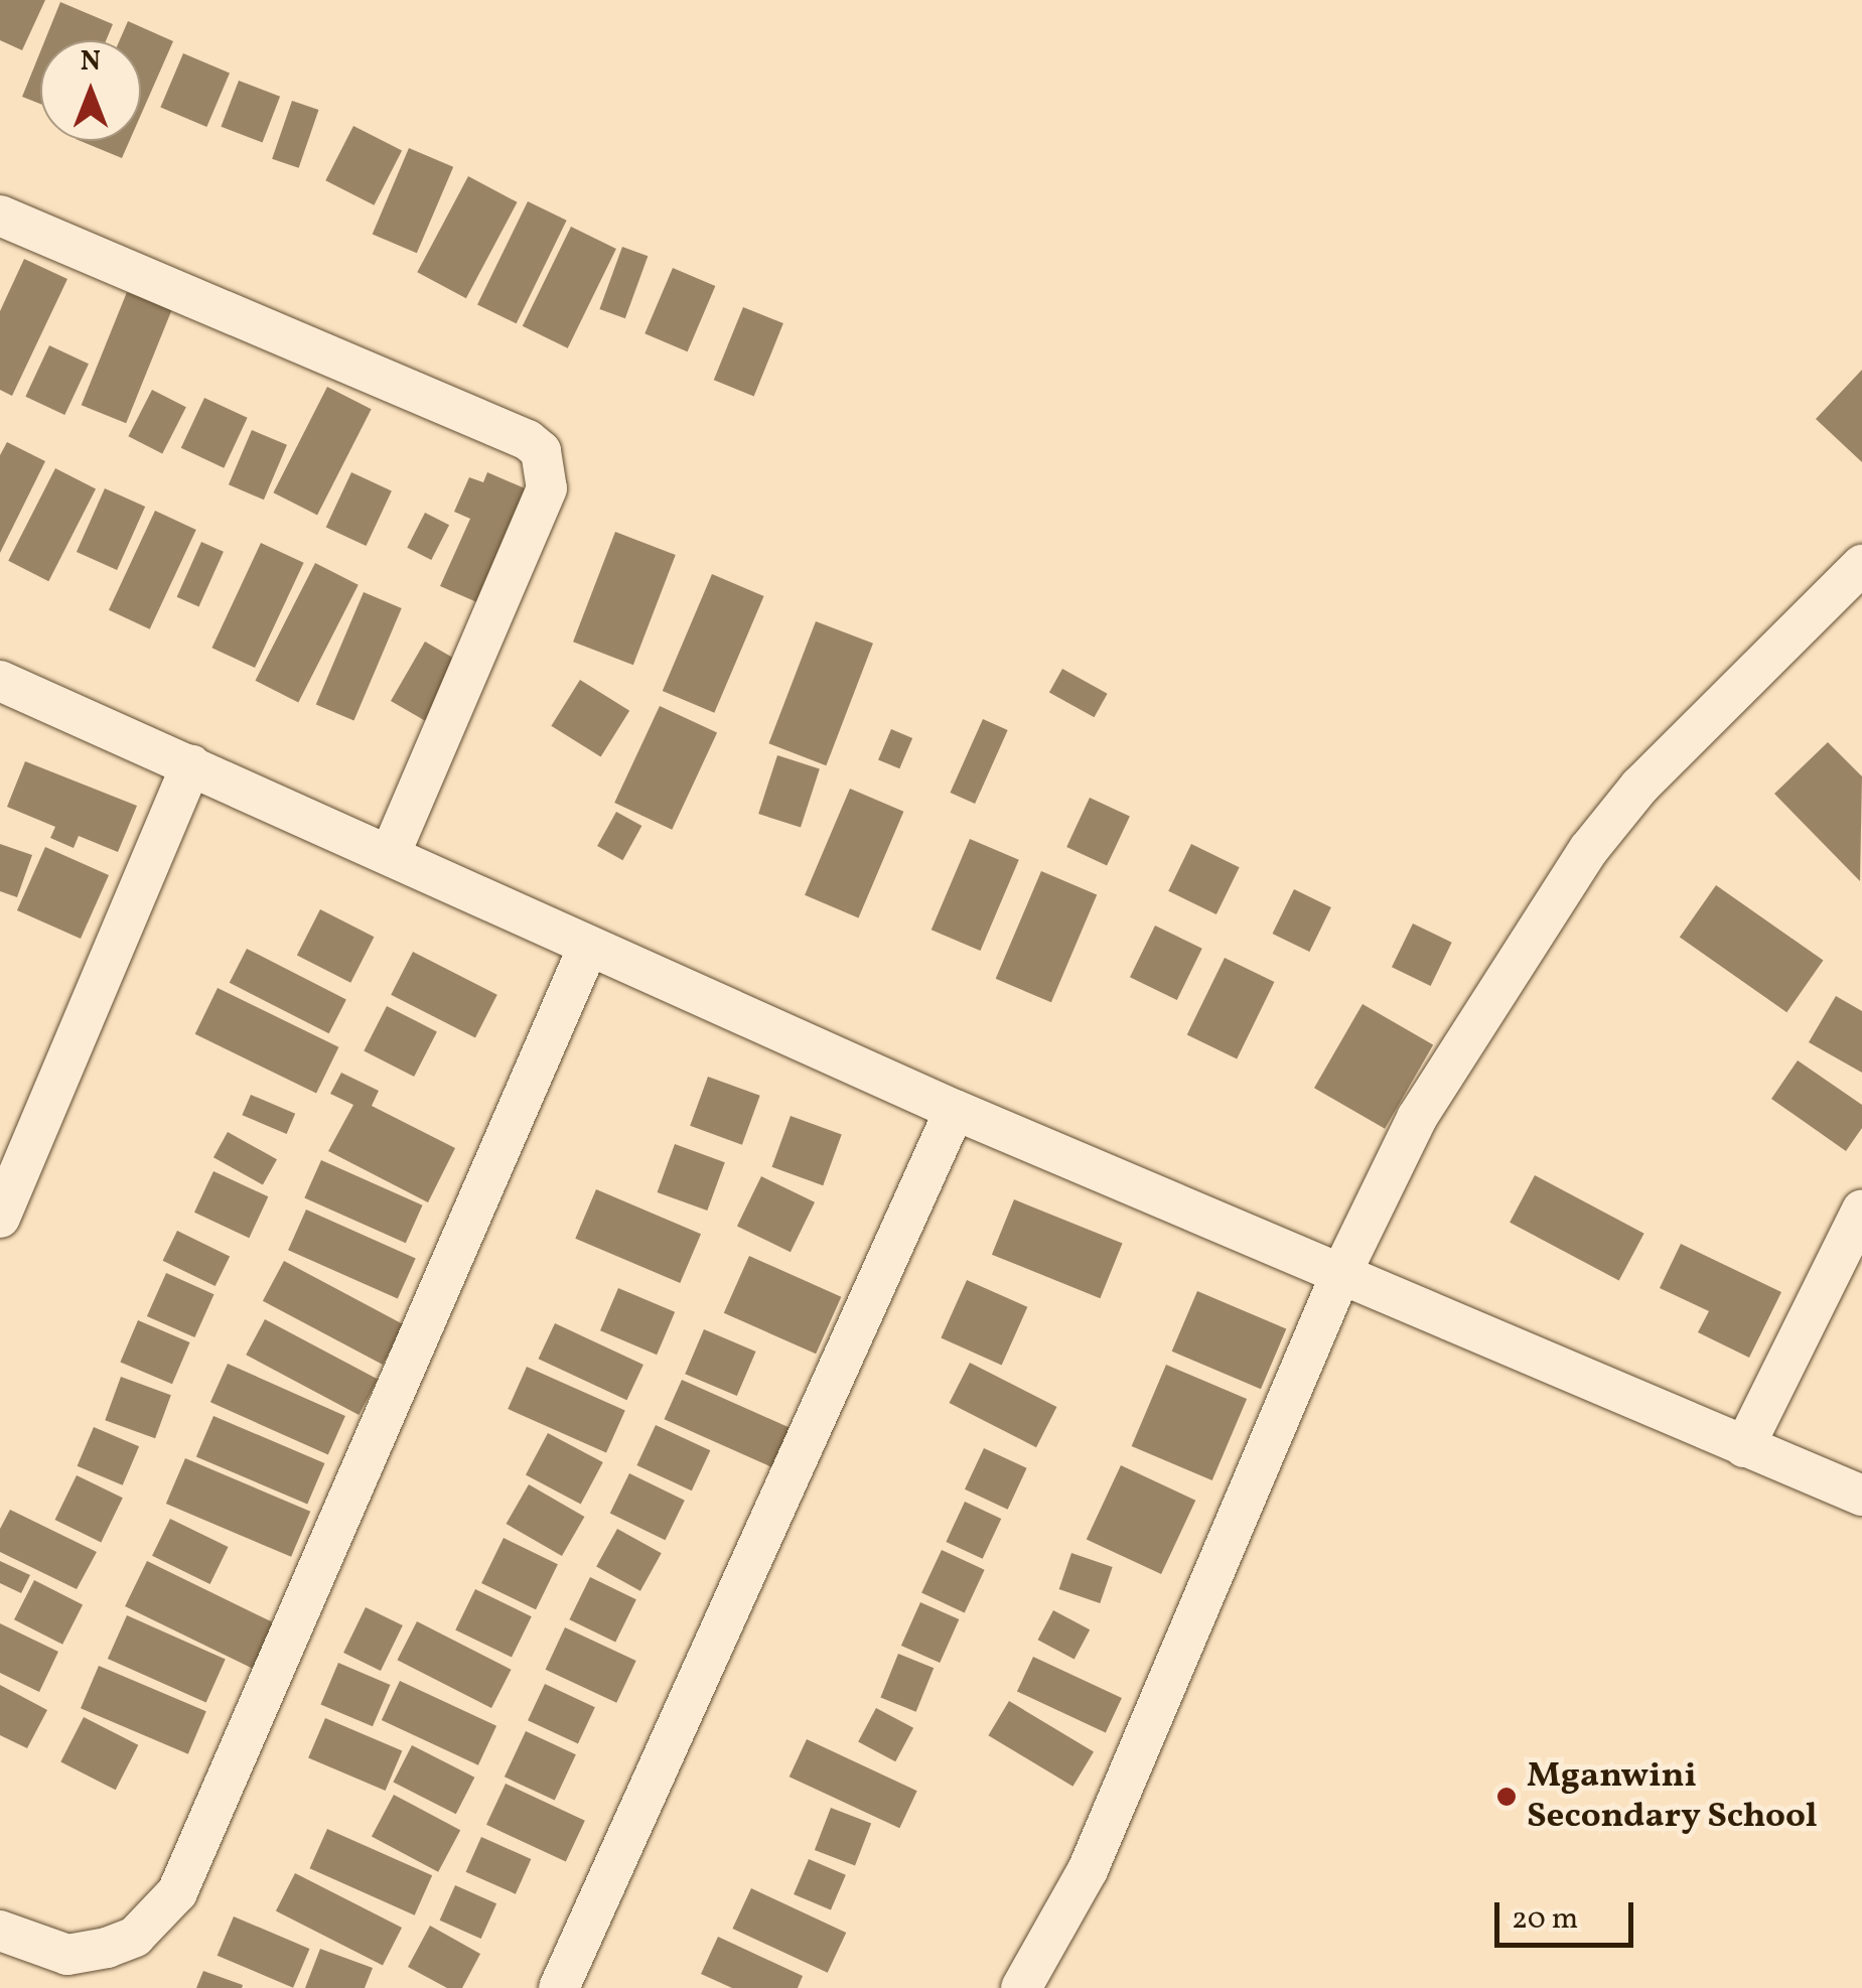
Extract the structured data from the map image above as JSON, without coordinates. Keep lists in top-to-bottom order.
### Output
{
  "places": ["Mganwini Secondary School"],
  "scale_bar": "20 m",
  "north": "top"
}
